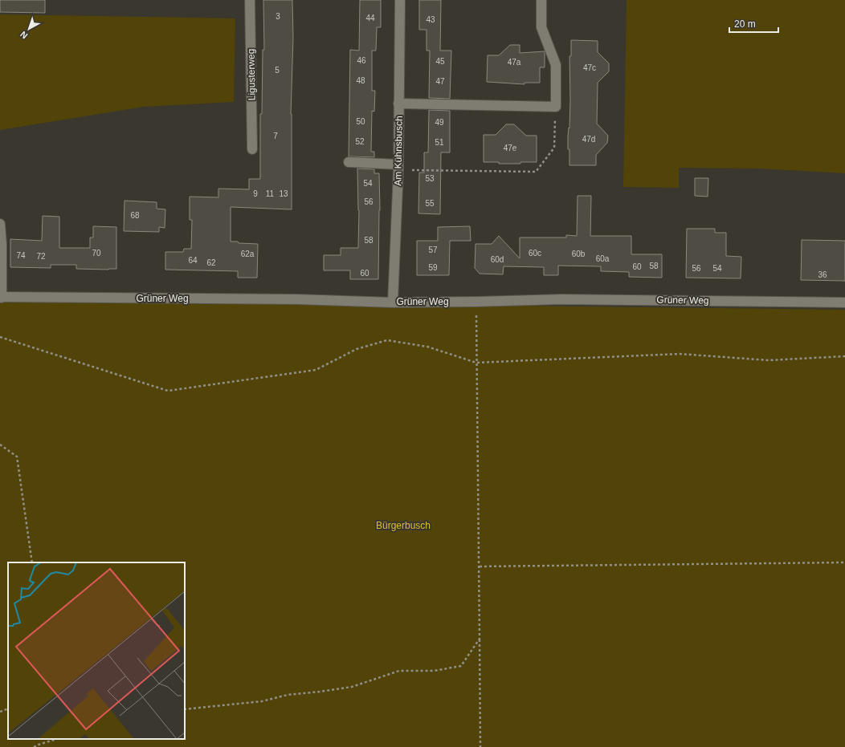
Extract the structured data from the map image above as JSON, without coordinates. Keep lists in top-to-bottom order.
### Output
{
  "streets": {
    "street": ["Ligusterweg", "Am Kühnsbusch", "Grüner Weg"]
  },
  "crossings": [
    ["Am Kühnsbusch", "Grüner Weg"]
  ],
  "parks": ["Bürgerbusch"],
  "house_numbers": [
    "3",
    "44",
    "43",
    "46",
    "45",
    "47a",
    "47c",
    "5",
    "48",
    "47",
    "50",
    "49",
    "7",
    "47d",
    "52",
    "51",
    "47e",
    "53",
    "54",
    "9",
    "11",
    "13",
    "56",
    "55",
    "68",
    "58",
    "57",
    "70",
    "60c",
    "62a",
    "60b",
    "74",
    "72",
    "60a",
    "60d",
    "64",
    "62",
    "58",
    "60",
    "59",
    "56",
    "54",
    "60",
    "36"
  ],
  "scale_bar": "20 m",
  "north": "bottom left"
}
